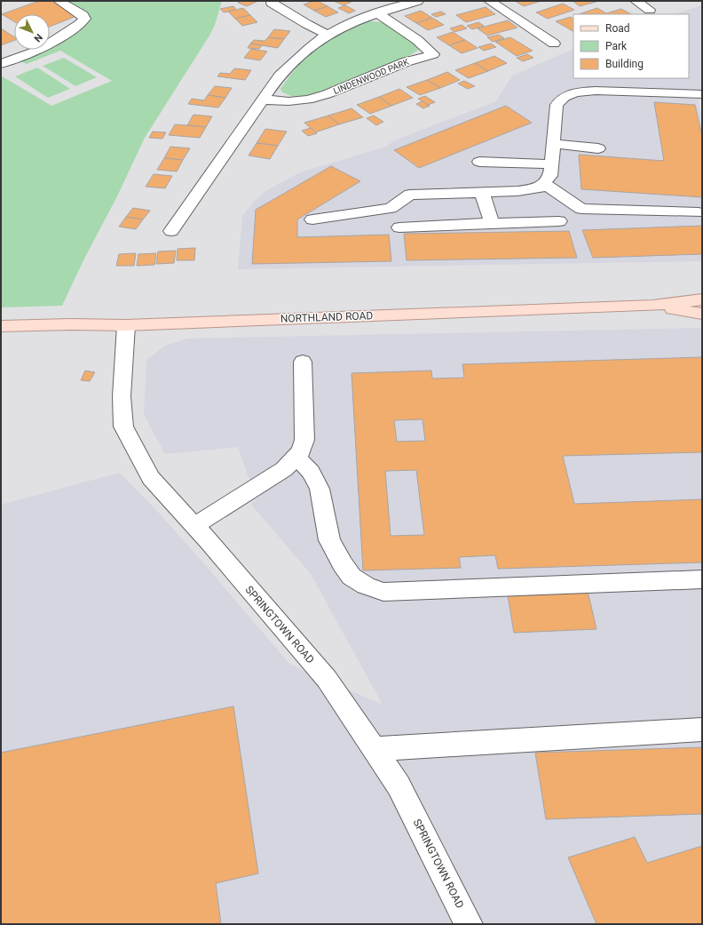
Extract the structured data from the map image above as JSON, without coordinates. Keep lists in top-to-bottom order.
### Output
{
  "streets": {
    "main road": ["NORTHLAND ROAD"],
    "street": ["LINDENWOOD PARK", "SPRINGTOWN ROAD"]
  },
  "crossings": [
    ["NORTHLAND ROAD", "SPRINGTOWN ROAD"]
  ],
  "legend": ["Road", "Park", "Building"],
  "north": "bottom right"
}
